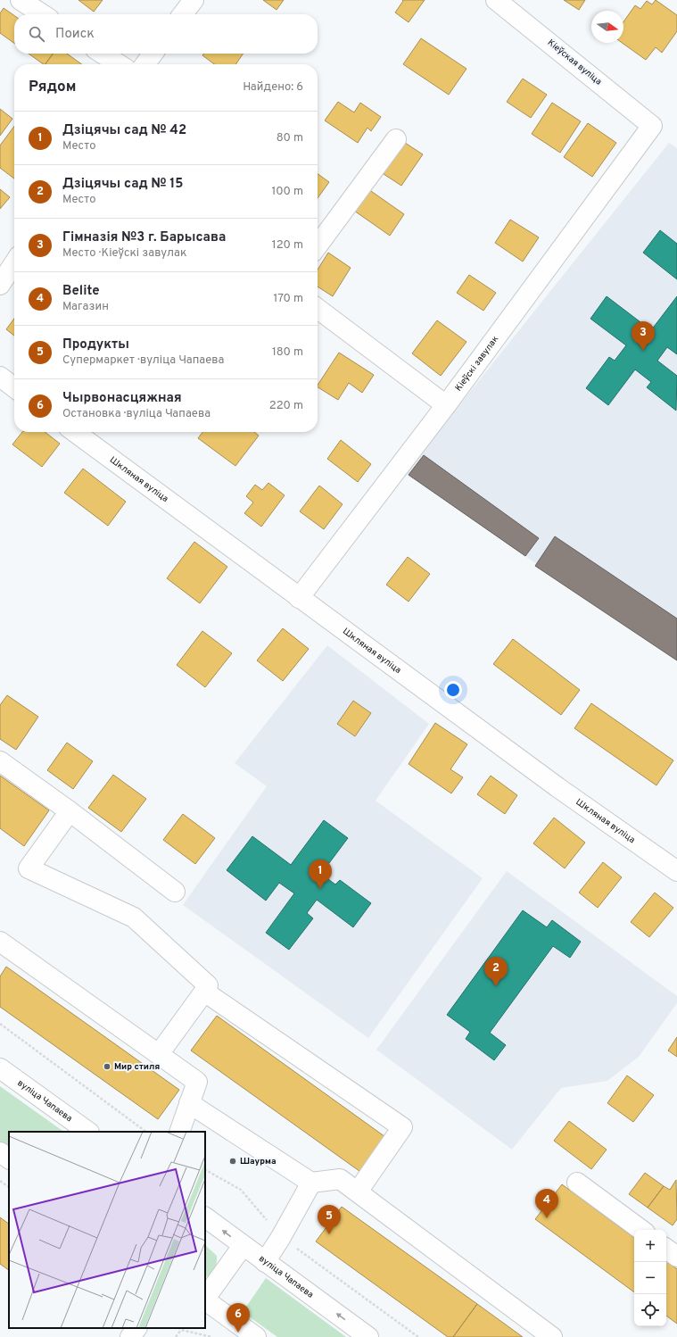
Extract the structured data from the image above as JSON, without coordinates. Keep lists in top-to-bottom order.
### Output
{
  "streets": {
    "street": [
      "Кіеўская вуліца",
      "Кіеўскі завулак",
      "Шкляная вуліца",
      "вуліца Чапаева"
    ]
  },
  "crossings": [
    ["Кіеўская вуліца", "Кіеўскі завулак"],
    ["Кіеўскі завулак", "Шкляная вуліца"]
  ],
  "places": ["Мир стиля", "Шаурма"],
  "north": "right",
  "page": {
    "search": "Поиск",
    "heading": ["Рядом", "Найдено: 6"],
    "list": [
      {
        "mark": "1",
        "name": "Дзіцячы сад № 42",
        "note": "Место",
        "value": "80 m"
      },
      {
        "mark": "2",
        "name": "Дзіцячы сад № 15",
        "note": "Место",
        "value": "100 m"
      },
      {
        "mark": "3",
        "name": "Гімназія №3 г. Барысава",
        "note": "Место · Кіеўскі завулак",
        "value": "120 m"
      },
      {
        "mark": "4",
        "name": "Belite",
        "note": "Магазин",
        "value": "170 m"
      },
      {
        "mark": "5",
        "name": "Продукты",
        "note": "Супермаркет · вуліца Чапаева",
        "value": "180 m"
      },
      {
        "mark": "6",
        "name": "Чырвонасцяжная",
        "note": "Остановка · вуліца Чапаева",
        "value": "220 m"
      }
    ],
    "pins": [
      "3",
      "1",
      "2",
      "4",
      "5",
      "6"
    ],
    "map_buttons": ["+", "−"]
  }
}
